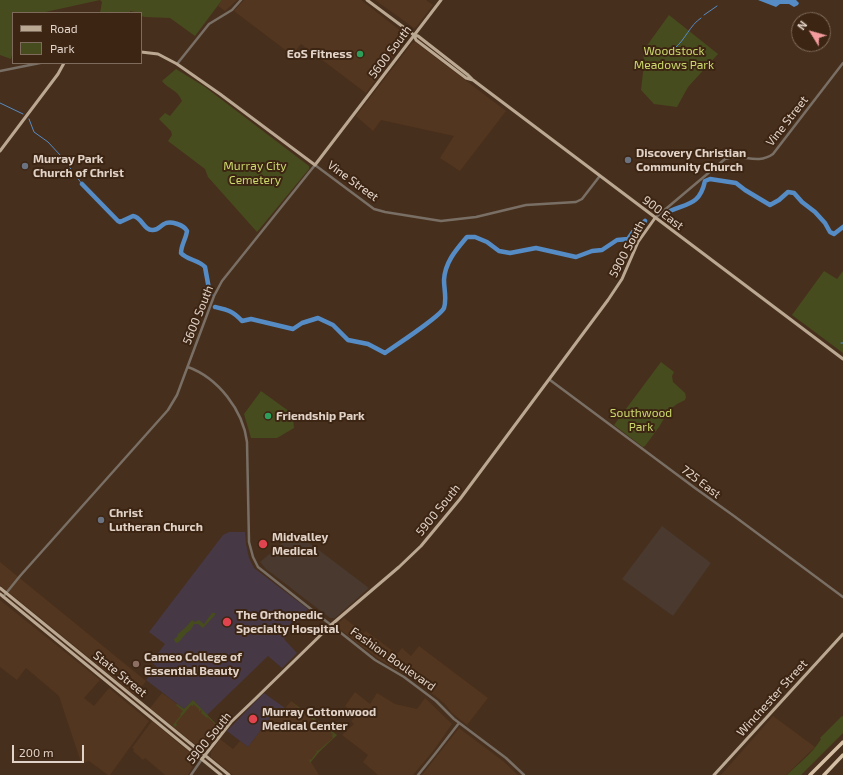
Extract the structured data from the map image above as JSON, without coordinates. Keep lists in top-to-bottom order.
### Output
{
  "streets": {
    "main road": [
      "5600 South",
      "Vine Street",
      "900 East",
      "5900 South",
      "State Street",
      "Winchester Street"
    ],
    "street": ["725 East", "Fashion Boulevard"]
  },
  "crossings": [
    ["5600 South", "Vine Street"],
    ["5600 South", "900 East"],
    ["5600 South", "Fashion Boulevard"],
    ["5600 South", "State Street"],
    ["Vine Street", "900 East"],
    ["Vine Street", "5900 South"],
    ["900 East", "5900 South"],
    ["5900 South", "725 East"],
    ["5900 South", "Fashion Boulevard"],
    ["5900 South", "State Street"]
  ],
  "parks": ["Woodstock Meadows Park", "Murray City Cemetery", "Southwood Park"],
  "places": [
    "EoS Fitness",
    "Discovery Christian Community Church",
    "Murray Park Church of Christ",
    "Friendship Park",
    "Christ Lutheran Church",
    "Midvalley Medical",
    "The Orthopedic Specialty Hospital",
    "Cameo College of Essential Beauty",
    "Murray Cottonwood Medical Center"
  ],
  "legend": ["Road", "Park"],
  "scale_bar": "200 m",
  "north": "top left"
}
